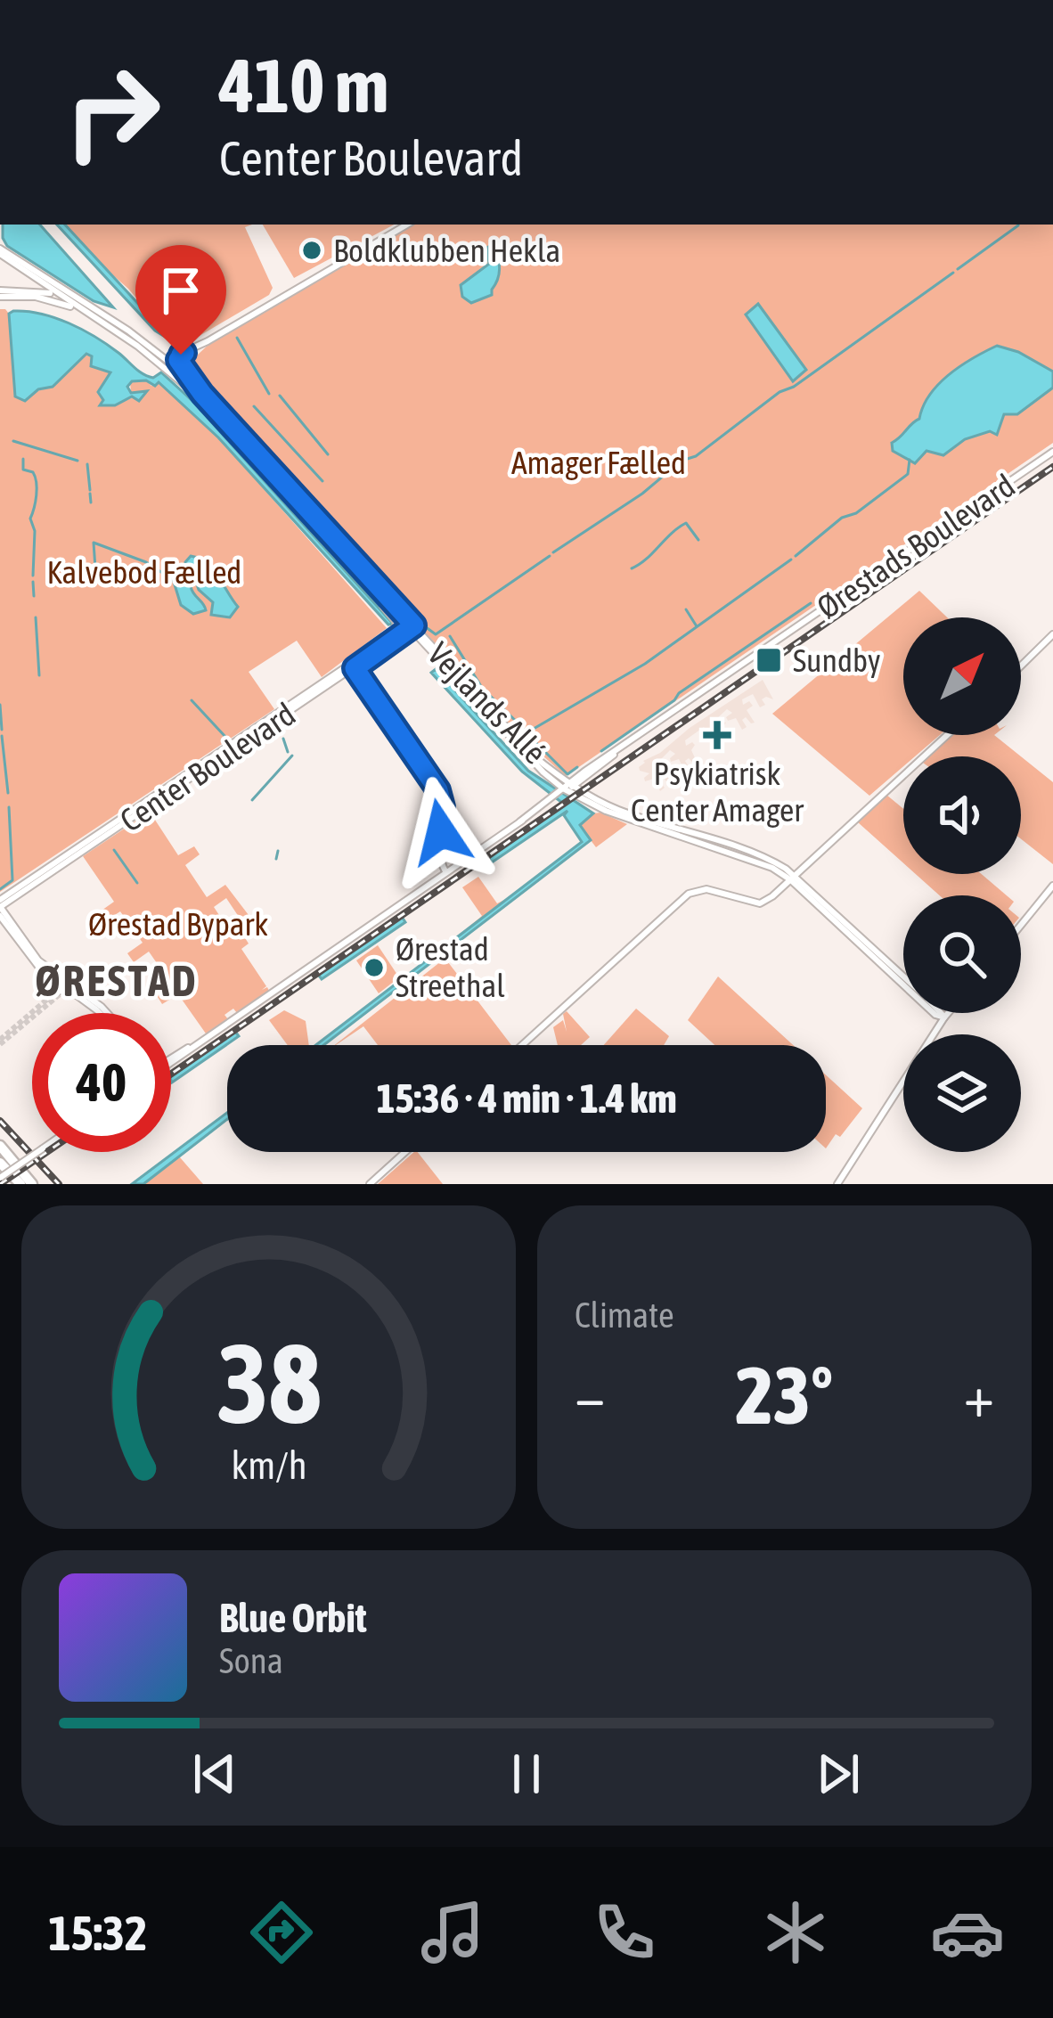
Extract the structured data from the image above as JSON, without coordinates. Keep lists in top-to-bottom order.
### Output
{
  "streets": {
    "street": ["Ørestads Boulevard", "Vejlands Allé", "Center Boulevard"]
  },
  "crossings": [
    ["Ørestads Boulevard", "Vejlands Allé"],
    ["Vejlands Allé", "Center Boulevard"]
  ],
  "districts": ["ØRESTAD"],
  "parks": ["Amager Fælled", "Kalvebod Fælled", "Ørestad Bypark"],
  "places": {
    "other": ["Boldklubben Hekla", "Ørestad Streethal"],
    "transit": ["Sundby"],
    "health": ["Psykiatrisk Center Amager"]
  },
  "north": "top right",
  "page": {
    "turn": ["410 m", "Center Boulevard"],
    "limit": "40",
    "trip": "15:36 · 4 min · 1.4 km",
    "tile": "Climate",
    "heat": ["−", "23°", "+"],
    "song": ["Blue Orbit", "Sona"],
    "tabs": "15:32",
    "gauge": ["38", "km/h"]
  }
}
